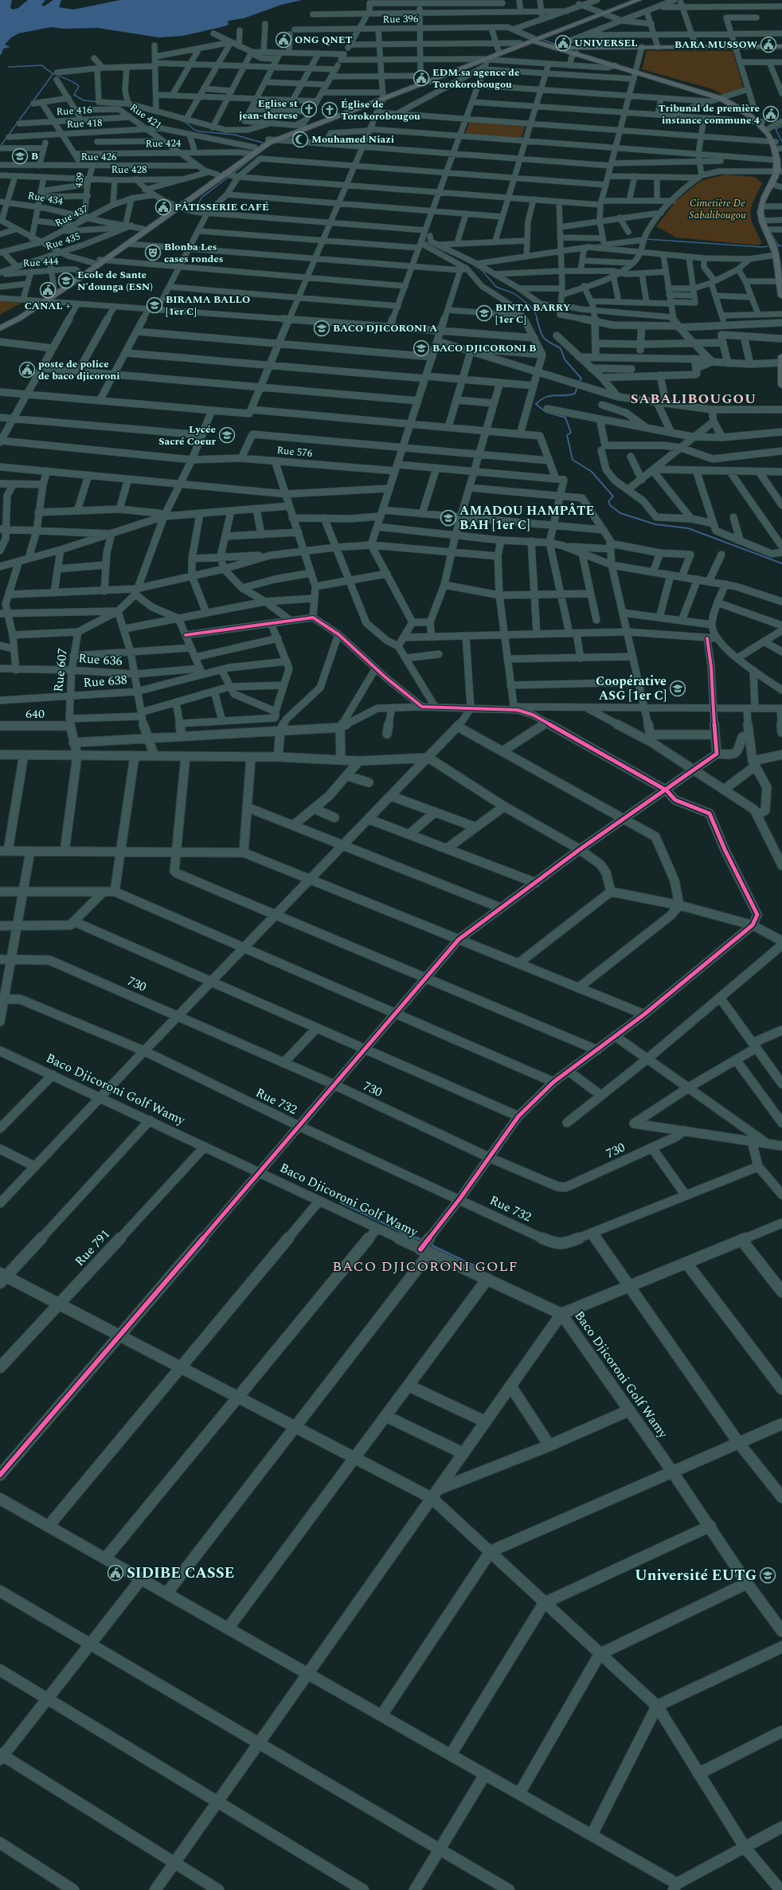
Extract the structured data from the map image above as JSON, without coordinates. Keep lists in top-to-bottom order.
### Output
{
  "streets": {
    "street": [
      "Rue 396",
      "Rue 416",
      "Rue 421",
      "Rue 418",
      "Rue 424",
      "Rue 426",
      "Rue 428",
      "439",
      "Rue 434",
      "Rue 437",
      "Rue 435",
      "Rue 444",
      "Rue 576",
      "Rue 636",
      "Rue 607",
      "Rue 638",
      "640",
      "730",
      "Baco Djicoroni Golf Wamy",
      "Rue 732",
      "Rue 791"
    ]
  },
  "crossings": [
    ["Rue 416", "Rue 421"],
    ["Rue 421", "Rue 418"],
    ["Rue 421", "Rue 424"],
    ["Rue 421", "Rue 426"],
    ["Rue 421", "Rue 428"],
    ["Rue 418", "Rue 424"],
    ["Rue 426", "Rue 428"],
    ["Rue 426", "439"],
    ["Rue 428", "439"],
    ["439", "Rue 434"],
    ["439", "Rue 437"],
    ["Rue 434", "Rue 437"],
    ["Rue 434", "Rue 435"],
    ["Rue 435", "Rue 444"],
    ["Rue 636", "Rue 607"],
    ["Rue 636", "Rue 638"],
    ["Rue 607", "Rue 638"],
    ["Rue 607", "640"],
    ["Baco Djicoroni Golf Wamy", "Rue 791"]
  ],
  "districts": ["SABALIBOUGOU", "BACO DJICORONI GOLF"],
  "parks": ["Cimetière De Sabalibougou"],
  "places": {
    "public building": [
      "ONG QNET",
      "UNIVERSEL",
      "BARA MUSSOW",
      "EDM.sa agence de Torokorobougou",
      "Tribunal de première instance commune 4",
      "PÂTISSERIE CAFÉ",
      "CANAL +",
      "poste de police de baco djicoroni",
      "SIDIBE CASSE"
    ],
    "church": ["Eglise st jean-therese", "Église de Torokorobougou"],
    "mosque": ["Mouhamed Niazi"],
    "school or university": [
      "B",
      "Ecole de Sante N'dounga (ESN)",
      "BIRAMA BALLO [1er C]",
      "BINTA BARRY [1er C]",
      "BACO DJICORONI A",
      "BACO DJICORONI B",
      "Lycée Sacré Coeur",
      "AMADOU HAMPÂTE BAH [1er C]",
      "Coopérative ASG [1er C]",
      "Université EUTG"
    ],
    "theatre": ["Blonba Les cases rondes"]
  }
}
